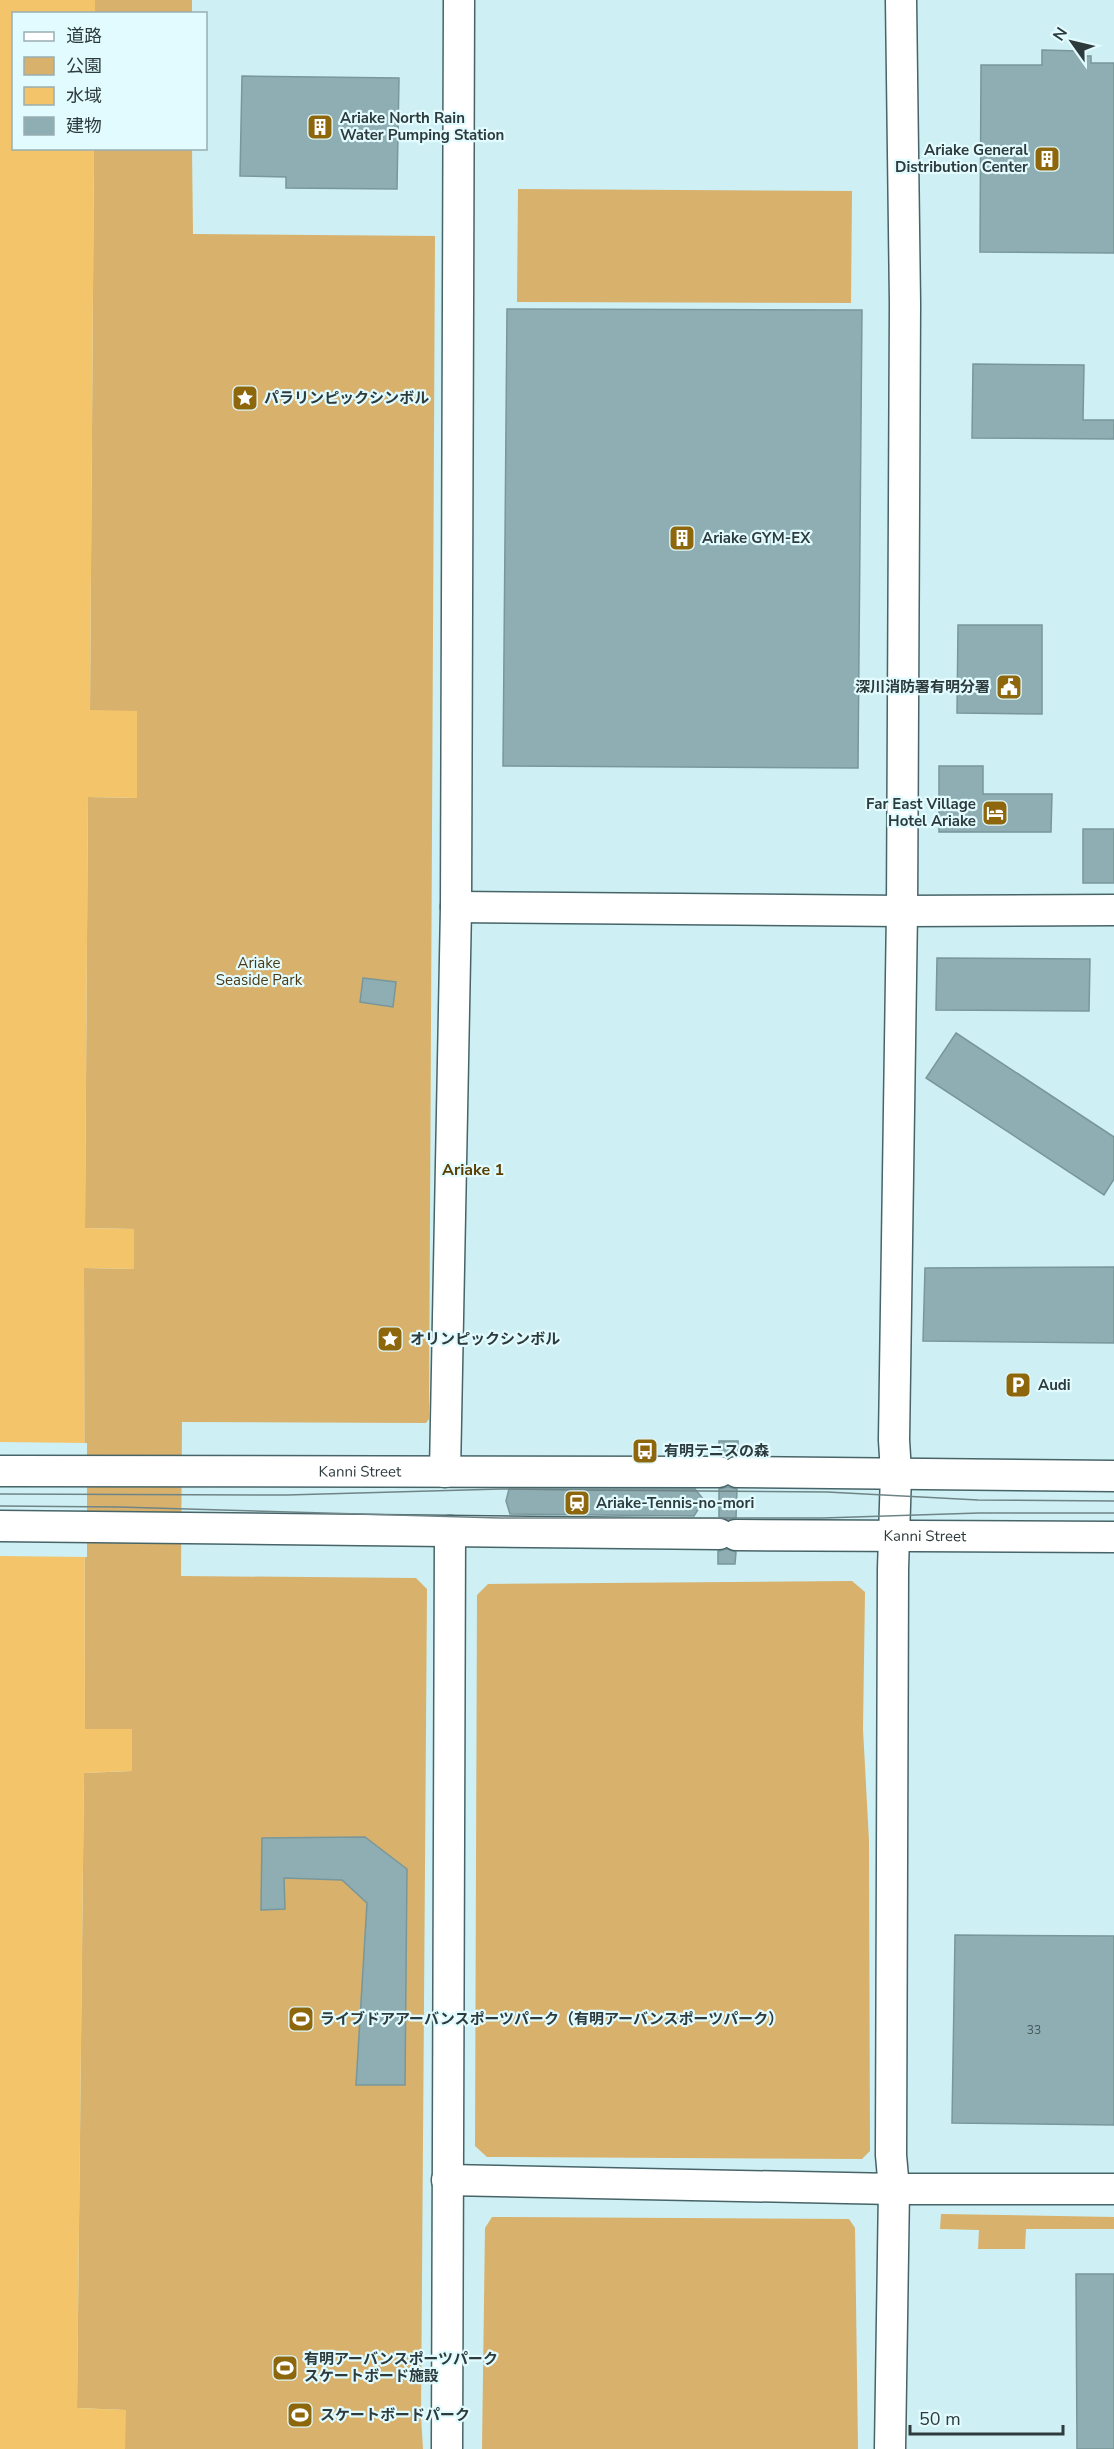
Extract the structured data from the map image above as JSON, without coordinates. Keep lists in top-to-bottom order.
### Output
{
  "streets": {
    "street": ["Kanni Street"]
  },
  "districts": ["Ariake 1"],
  "parks": ["Ariake Seaside Park"],
  "places": {
    "building": ["Ariake North Rain Water Pumping Station", "Ariake General Distribution Center", "Ariake GYM-EX"],
    "place": ["パラリンピックシンボル", "オリンピックシンボル"],
    "public building": ["深川消防署有明分署"],
    "hotel": ["Far East Village Hotel Ariake"],
    "parking": ["Audi"],
    "bus stop": ["有明テニスの森"],
    "station": ["Ariake-Tennis-no-mori"],
    "sports": ["ライブドアアーバンスポーツパーク（有明アーバンスポーツパーク）", "有明アーバンスポーツパーク スケートボード施設", "スケートボードパーク"]
  },
  "house_numbers": ["33"],
  "legend": [
    "道路",
    "公園",
    "水域",
    "建物"
  ],
  "scale_bar": "50 m",
  "north": "top left"
}
